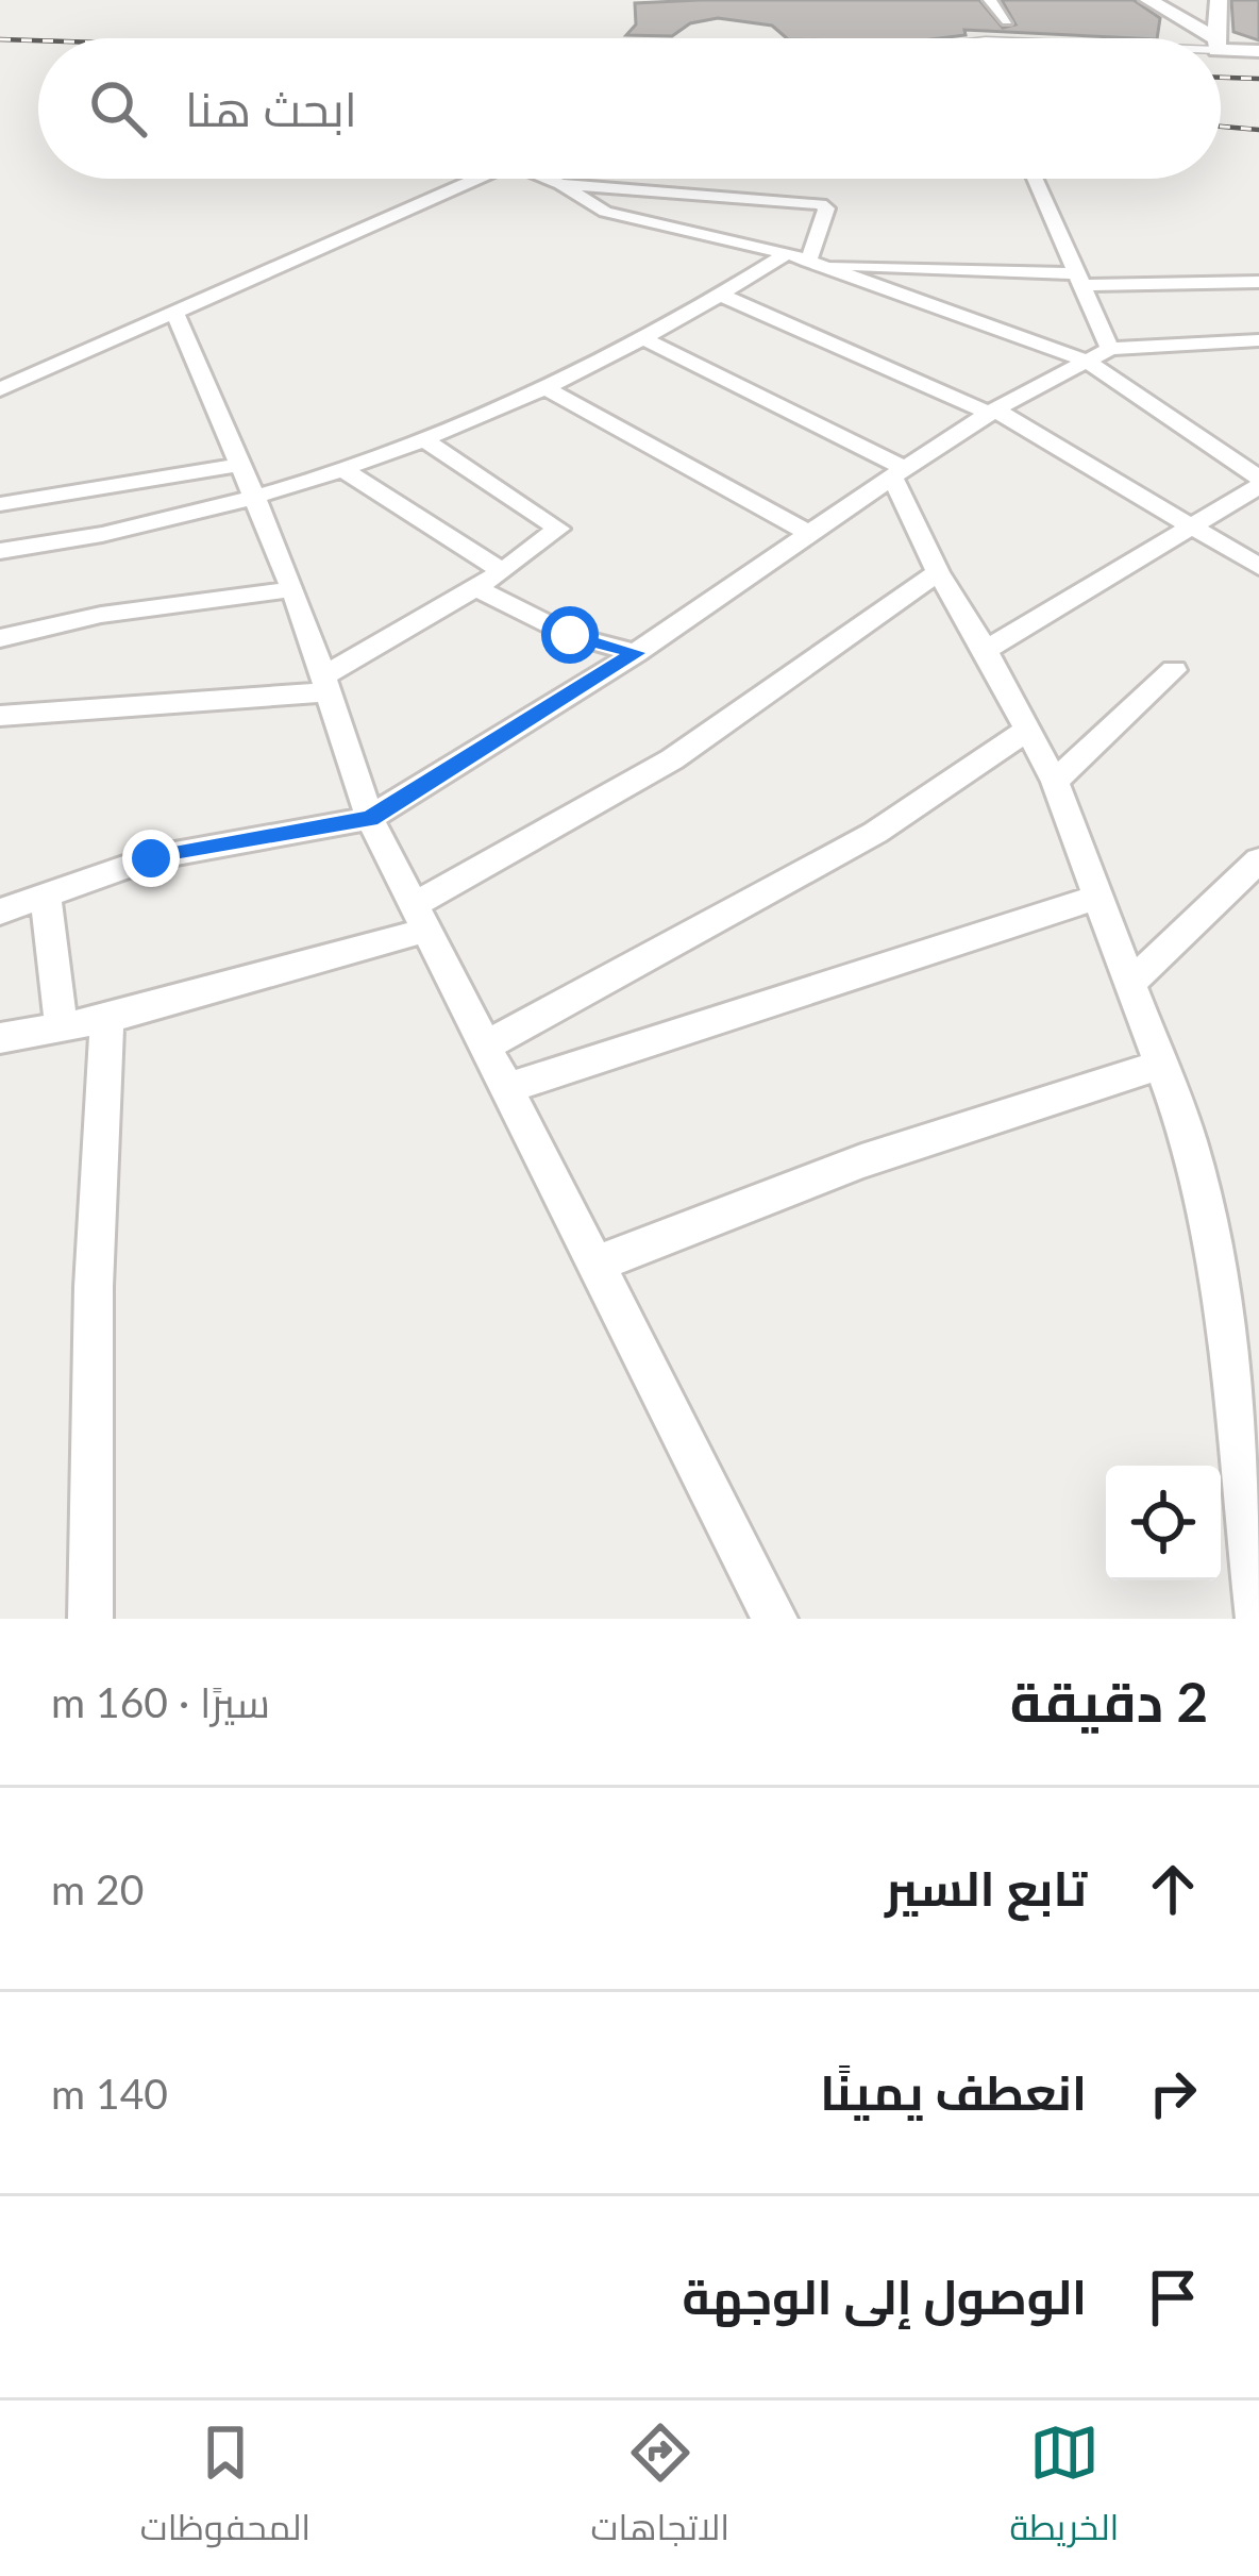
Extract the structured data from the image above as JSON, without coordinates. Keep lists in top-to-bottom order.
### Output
{
  "page": {
    "search": "ابحث هنا",
    "heading": ["2 دقيقة", "سيرًا · 160 m"],
    "list": [
      ["تابع السير", "20 m"],
      ["انعطف يمينًا", "140 m"],
      "الوصول إلى الوجهة"
    ],
    "nav": ["الخريطة", "الاتجاهات", "المحفوظات"]
  }
}
